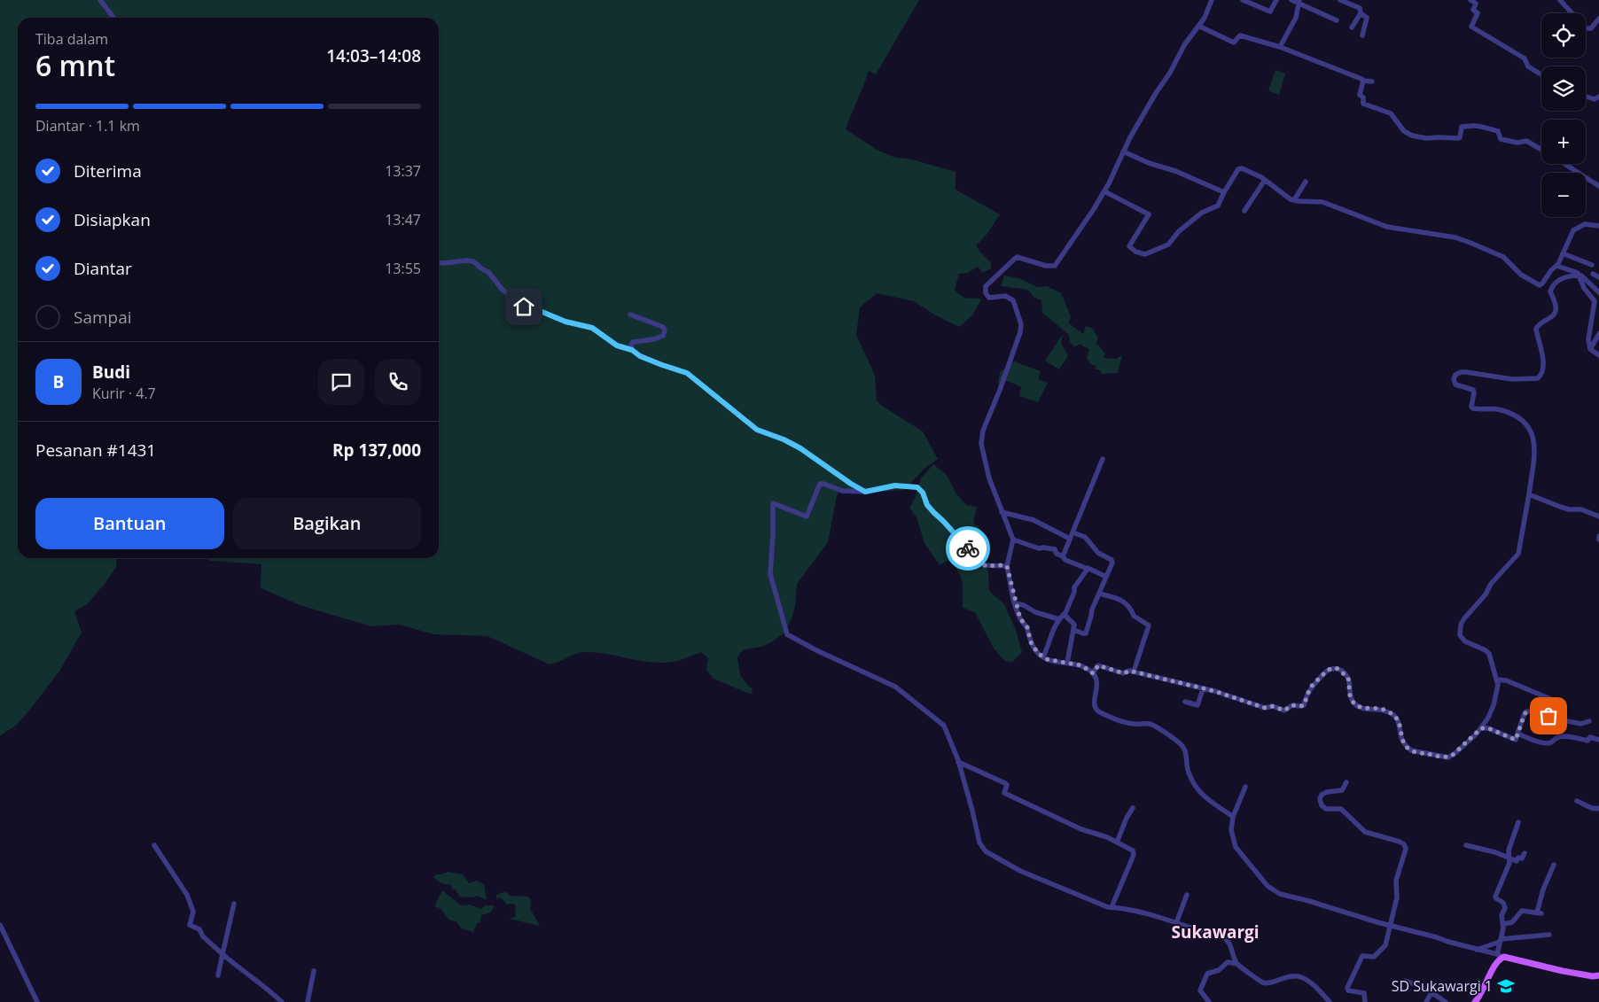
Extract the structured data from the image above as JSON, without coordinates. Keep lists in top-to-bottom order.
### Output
{
  "districts": ["Sukawargi"],
  "places": {
    "school or university": ["SD Sukawargi 1"]
  },
  "page": {
    "map_buttons": ["+", "−"],
    "heading": ["6 mnt", "Tiba dalam", "14:03–14:08"],
    "panel": [
      "Budi",
      "Kurir · 4.7",
      "Pesanan #1431",
      "Rp 137,000"
    ],
    "bar": "Diantar · 1.1 km",
    "list": [
      ["Diterima", "13:37"],
      ["Disiapkan", "13:47"],
      ["Diantar", "13:55"],
      "Sampai"
    ],
    "round": "B",
    "buttons": ["Bantuan", "Bagikan"]
  }
}
